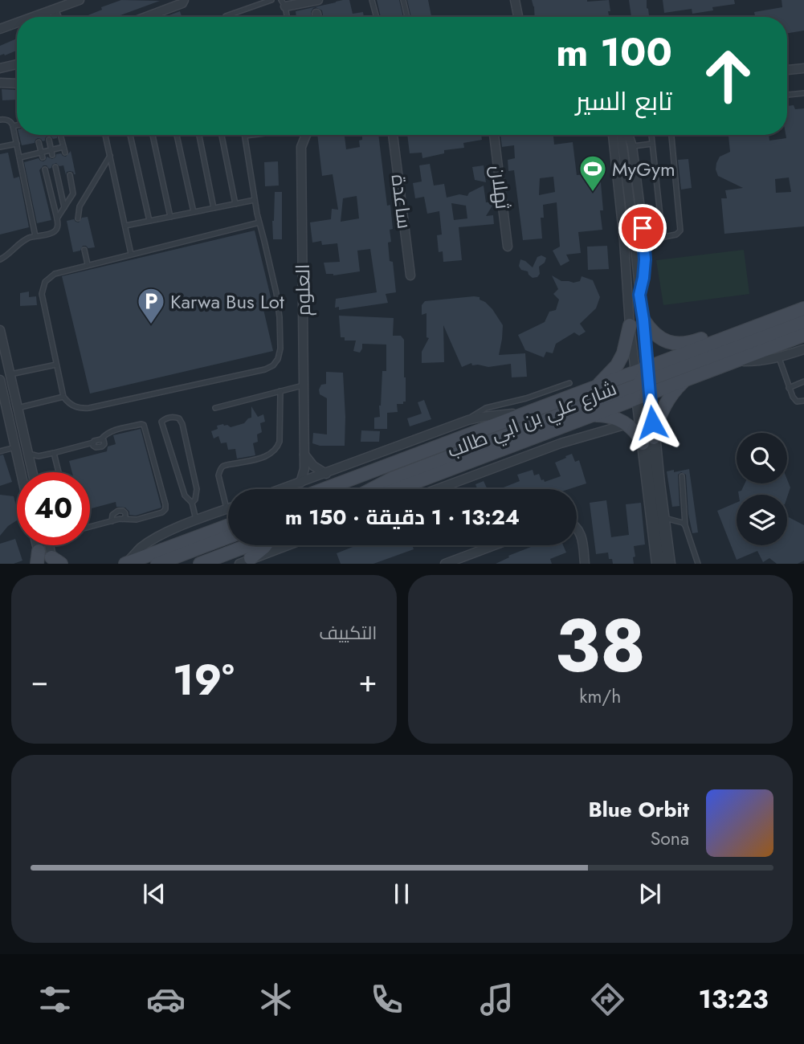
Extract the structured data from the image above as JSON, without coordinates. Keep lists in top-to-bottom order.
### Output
{
  "streets": {
    "main road": ["شارع علي بن ابي طالب"],
    "street": ["ثهلان", "ساعدة", "العلوم"]
  },
  "crossings": [
    ["العلوم", "شارع علي بن ابي طالب"]
  ],
  "places": {
    "sports": ["MyGym"],
    "parking": ["Karwa Bus Lot"]
  },
  "page": {
    "turn": ["100 m", "تابع السير"],
    "limit": "40",
    "trip": "13:24 · 1 دقيقة · 150 m",
    "tile": [
      ["38", "km/h"],
      "التكييف"
    ],
    "heat": ["−", "19°", "+"],
    "song": ["Blue Orbit", "Sona"],
    "tabs": "13:23"
  }
}
